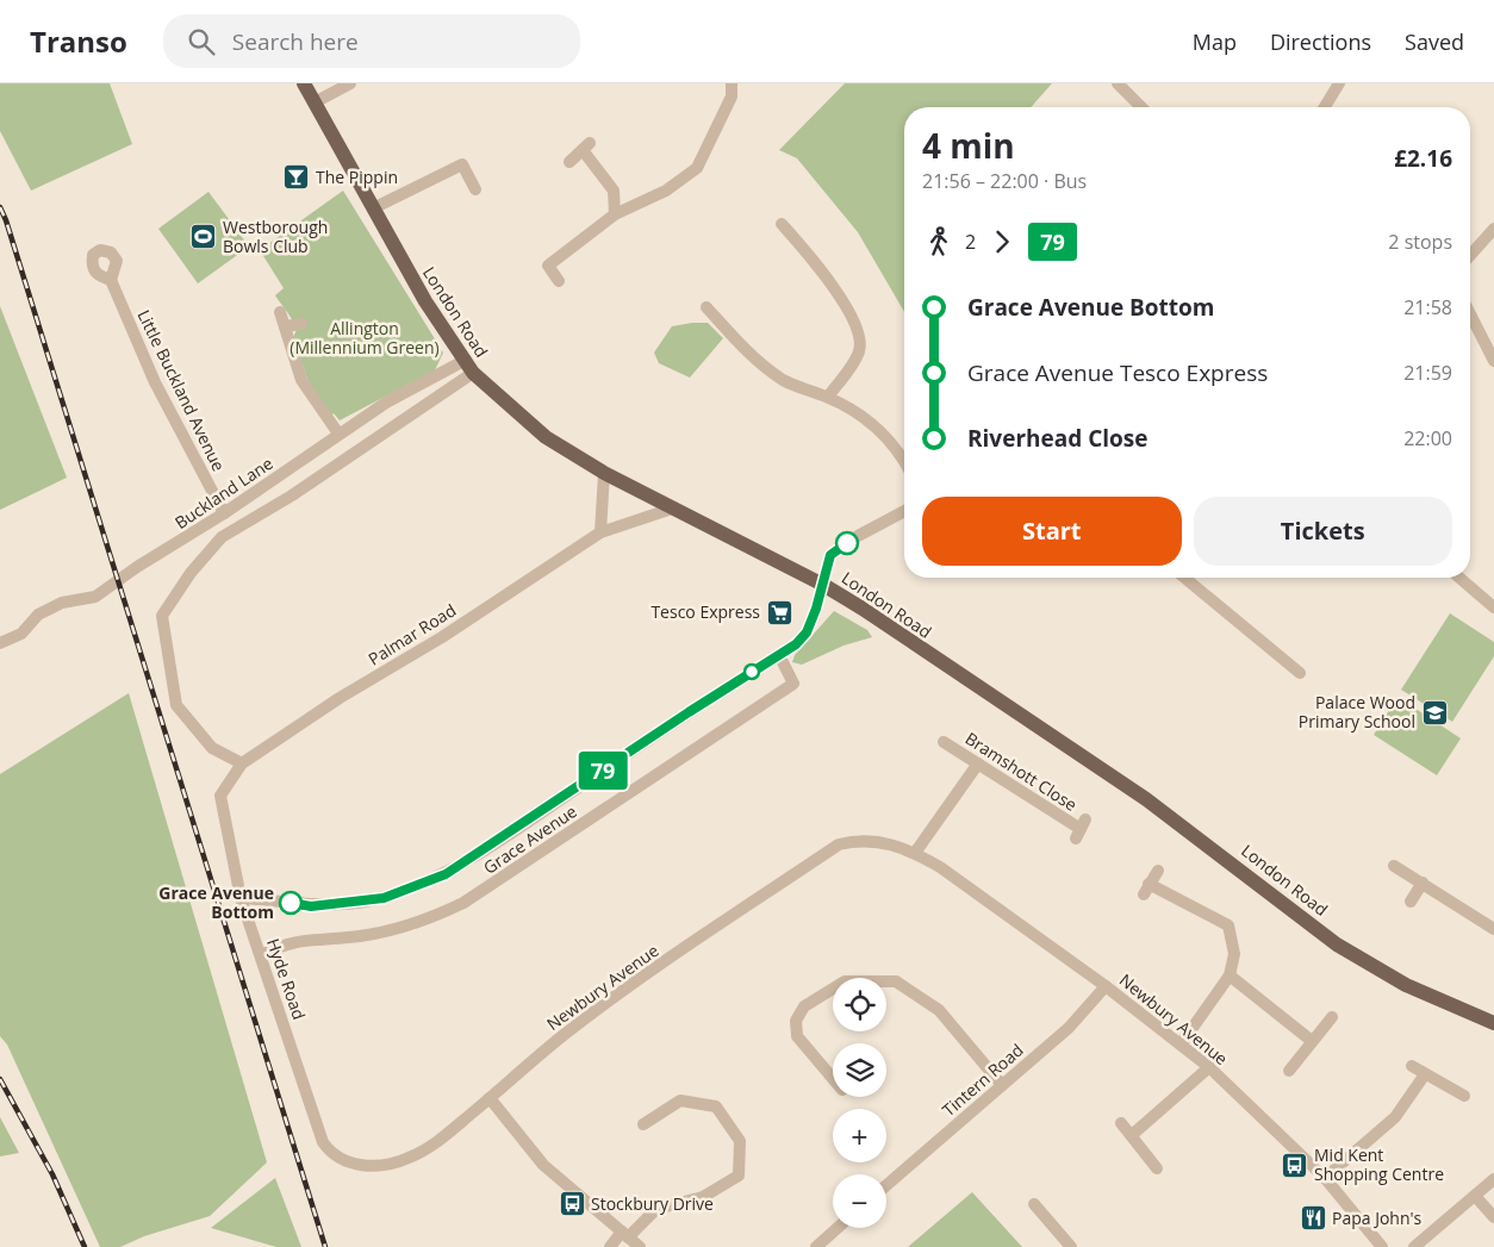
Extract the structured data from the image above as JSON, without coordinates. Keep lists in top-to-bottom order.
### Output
{
  "streets": {
    "main road": ["London Road"],
    "street": [
      "Little Buckland Avenue",
      "Buckland Lane",
      "Palmar Road",
      "Bramshott Close",
      "Grace Avenue",
      "Hyde Road",
      "Newbury Avenue",
      "Tintern Road"
    ]
  },
  "crossings": [
    ["London Road", "Buckland Lane"],
    ["London Road", "Palmar Road"],
    ["London Road", "Grace Avenue"],
    ["Little Buckland Avenue", "Buckland Lane"],
    ["Palmar Road", "Hyde Road"],
    ["Grace Avenue", "Hyde Road"],
    ["Hyde Road", "Newbury Avenue"],
    ["Newbury Avenue", "Tintern Road"]
  ],
  "parks": ["Allington (Millennium Green)"],
  "places": {
    "bar": ["The Pippin"],
    "sports": ["Westborough Bowls Club"],
    "supermarket": ["Tesco Express"],
    "school or university": ["Palace Wood Primary School"],
    "other": ["Grace Avenue Bottom"],
    "bus stop": ["Mid Kent Shopping Centre", "Stockbury Drive"],
    "restaurant": ["Papa John's"]
  },
  "lines": ["bus line 79"],
  "page": {
    "header": "Transo",
    "search": "Search here",
    "nav": ["Map", "Directions", "Saved"],
    "on_map": "79",
    "heading": ["4 min", "21:56 – 22:00 · Bus", "£2.16"],
    "legs": ["2", "79", "2 stops"],
    "list": [
      {
        "name": "Grace Avenue Bottom",
        "value": "21:58"
      },
      {
        "name": "Grace Avenue Tesco Express",
        "value": "21:59"
      },
      {
        "name": "Riverhead Close",
        "value": "22:00"
      }
    ],
    "buttons": ["Start", "Tickets"],
    "map_buttons": ["+", "−"]
  }
}
